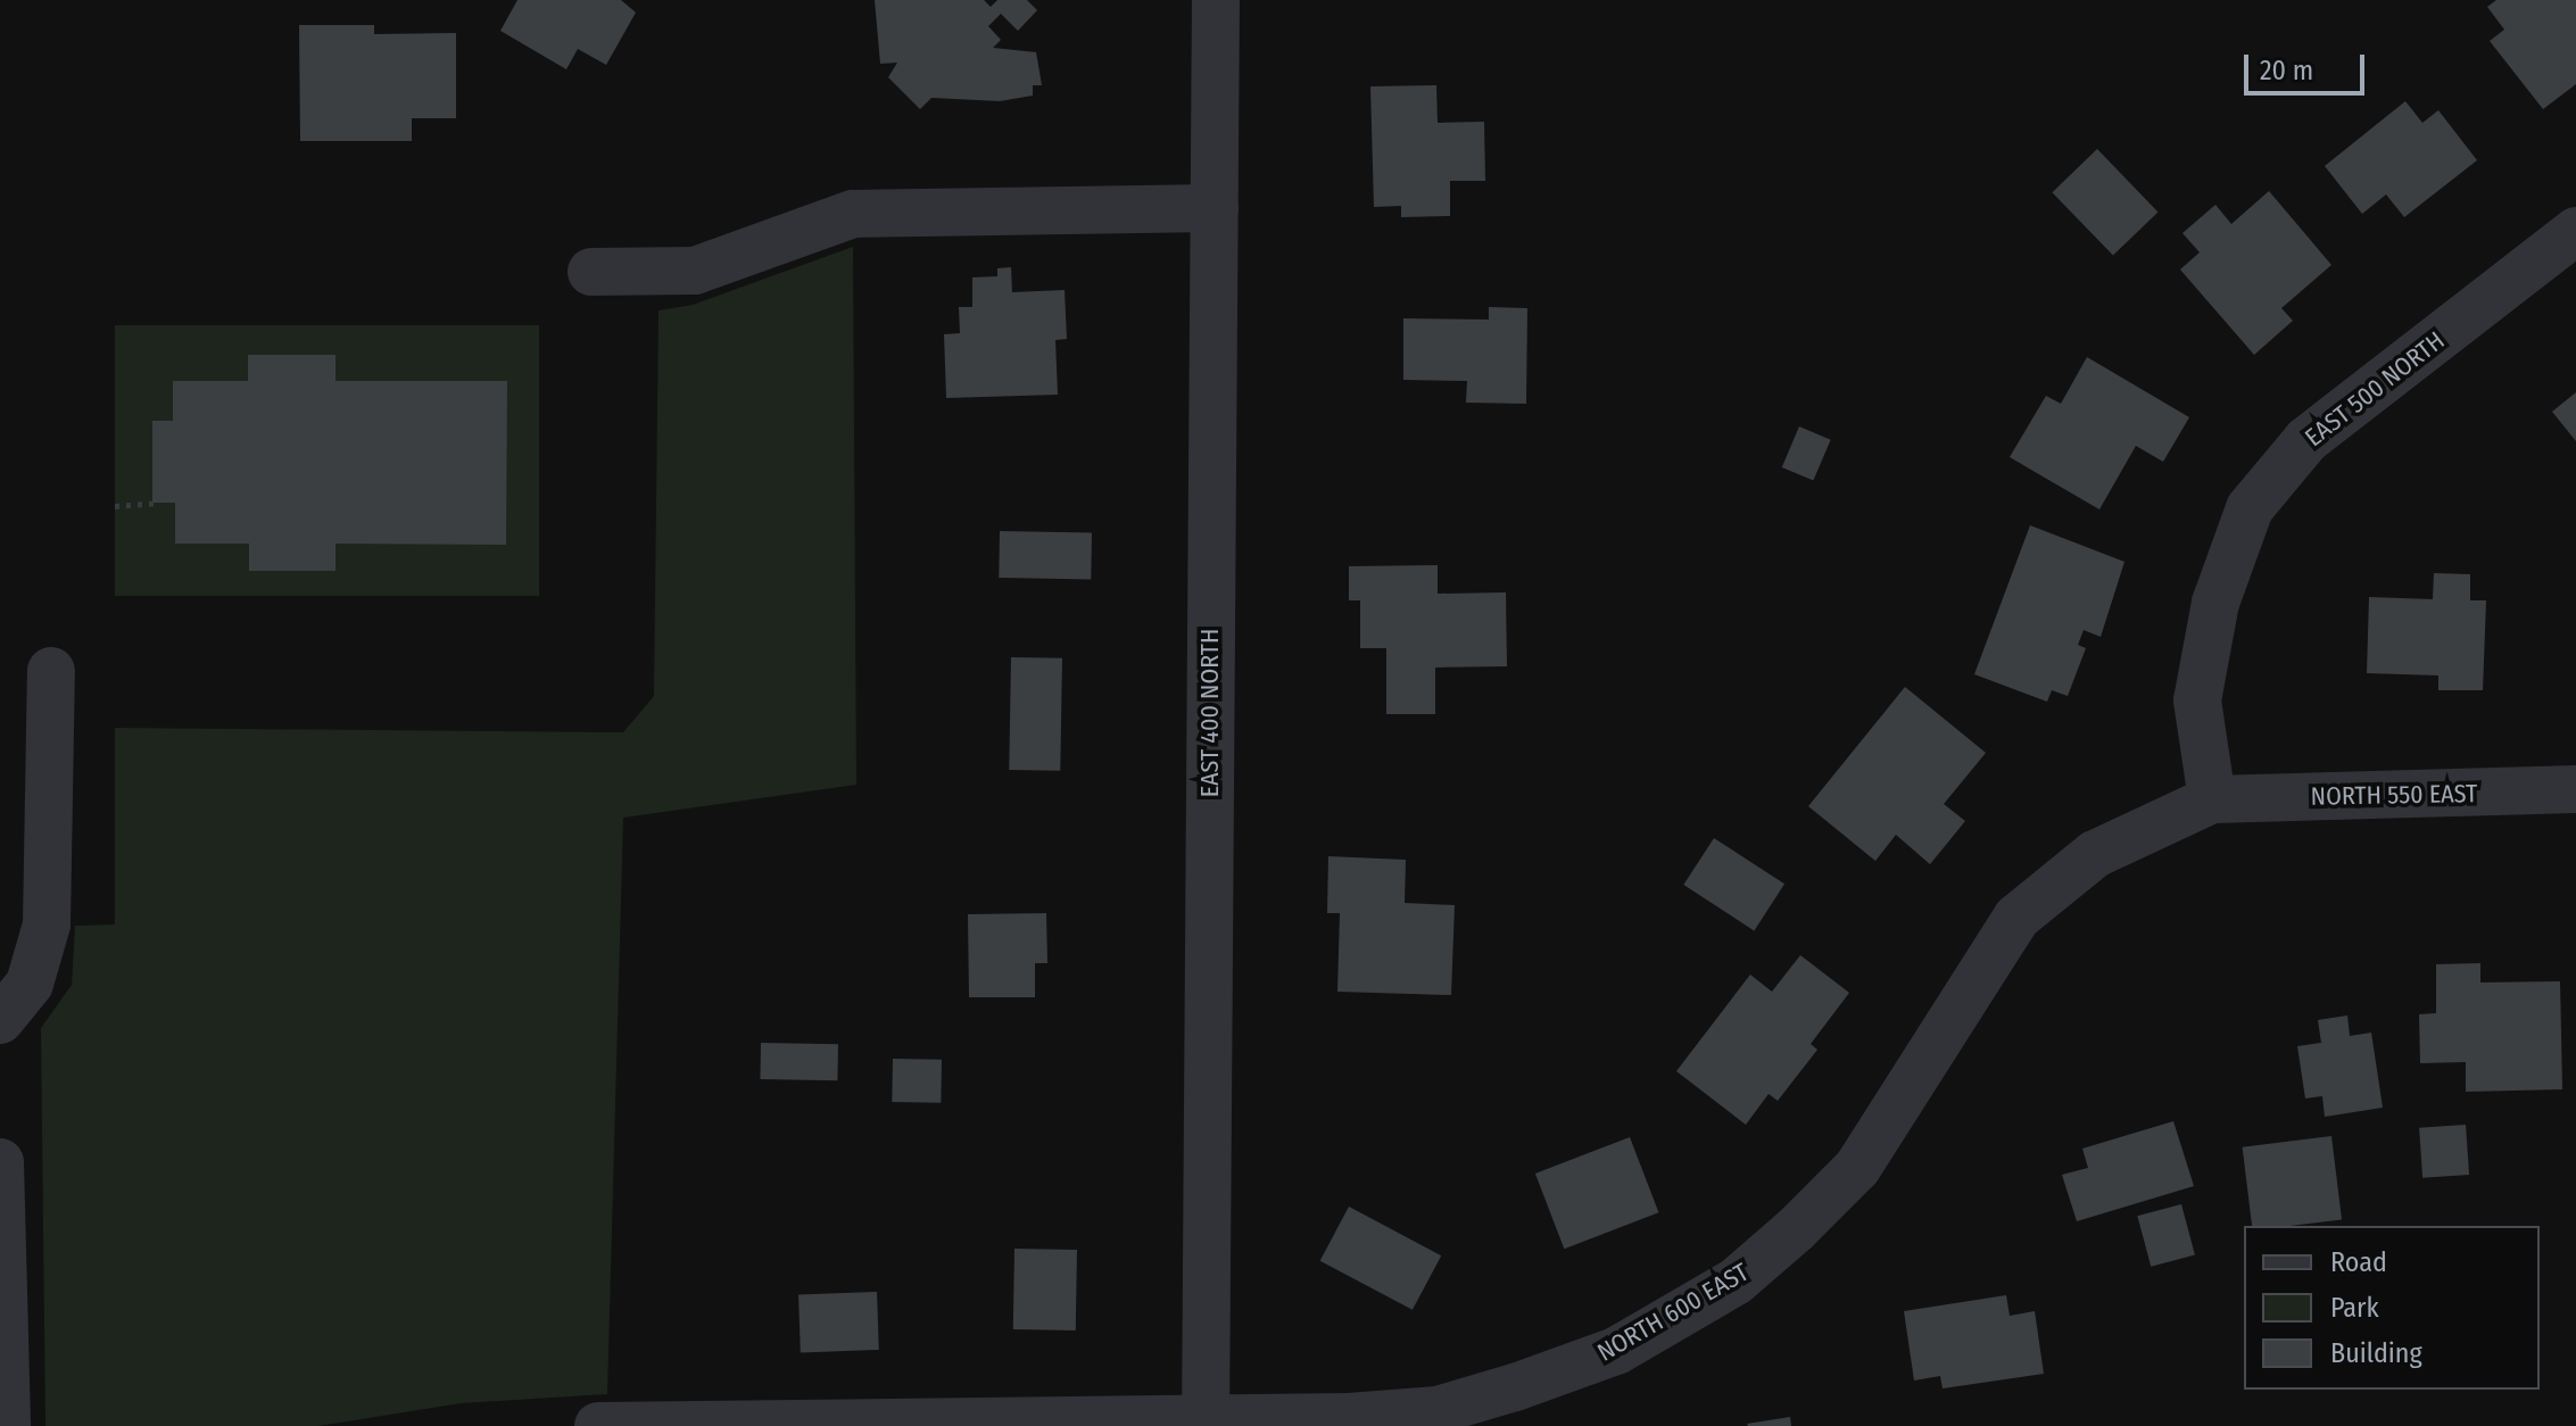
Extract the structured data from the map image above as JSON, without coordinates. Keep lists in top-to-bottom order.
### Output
{
  "streets": {
    "street": [
      "EAST 500 NORTH",
      "EAST 400 NORTH",
      "NORTH 550 EAST",
      "NORTH 600 EAST"
    ]
  },
  "crossings": [
    ["EAST 500 NORTH", "NORTH 550 EAST"],
    ["EAST 500 NORTH", "NORTH 600 EAST"],
    ["EAST 400 NORTH", "NORTH 600 EAST"],
    ["NORTH 550 EAST", "NORTH 600 EAST"]
  ],
  "legend": ["Road", "Park", "Building"],
  "scale_bar": "20 m"
}
